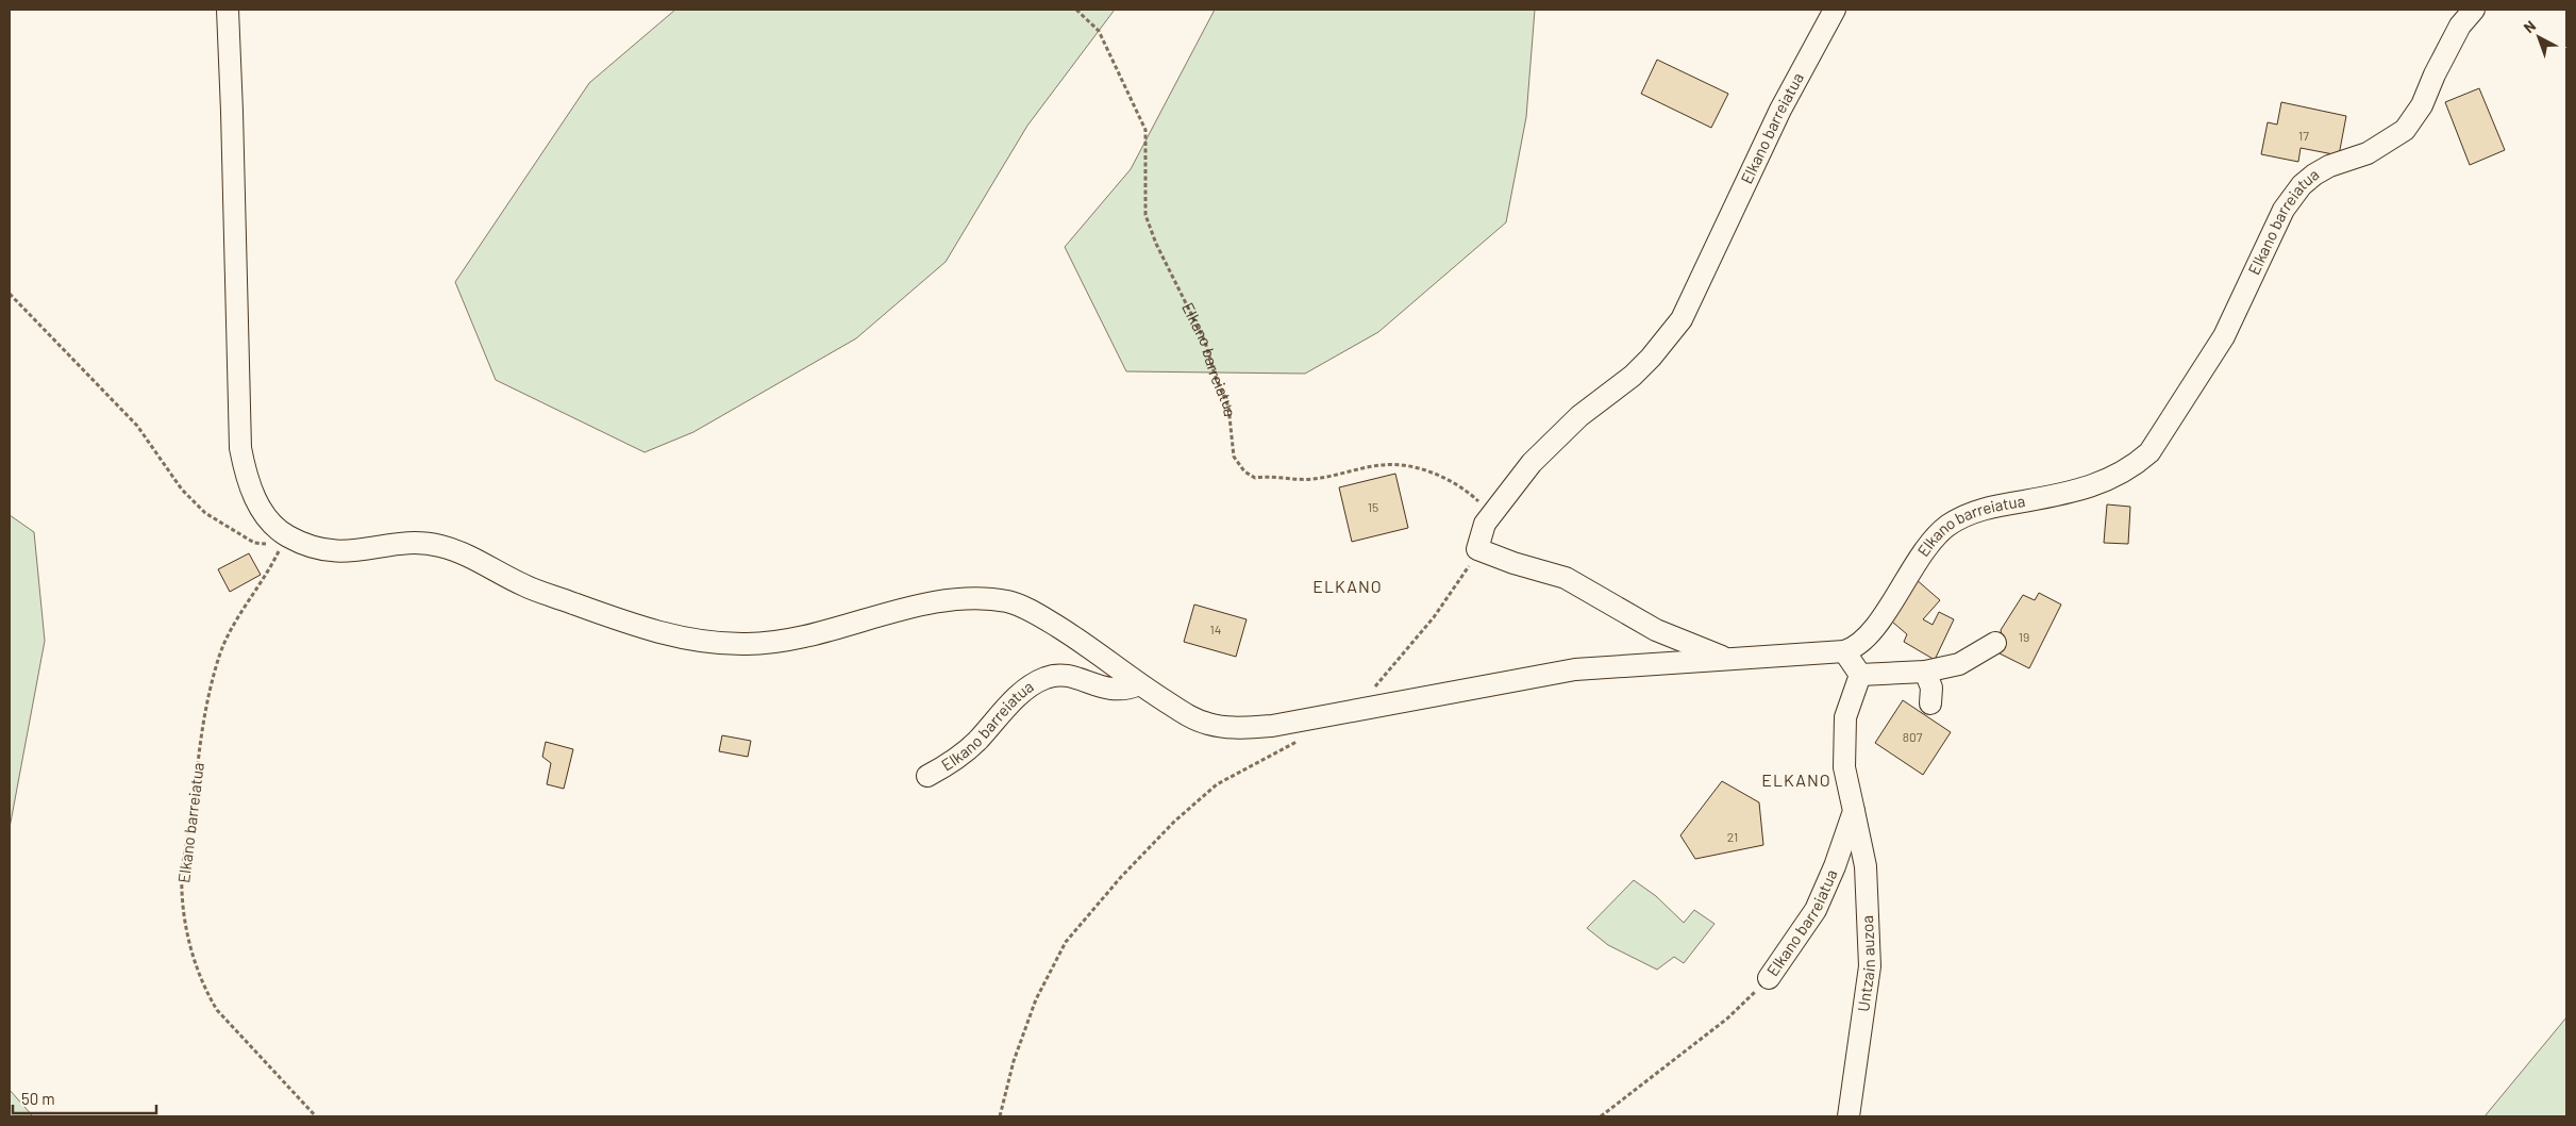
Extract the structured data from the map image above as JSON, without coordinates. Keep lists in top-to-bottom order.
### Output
{
  "streets": {
    "street": ["Elkano barreiatua", "Untzain auzoa"]
  },
  "crossings": [
    ["Elkano barreiatua", "Untzain auzoa"]
  ],
  "districts": ["ELKANO", "ELKANO"],
  "house_numbers": [
    "17",
    "15",
    "14",
    "19",
    "807",
    "21"
  ],
  "scale_bar": "50 m",
  "north": "top left"
}
